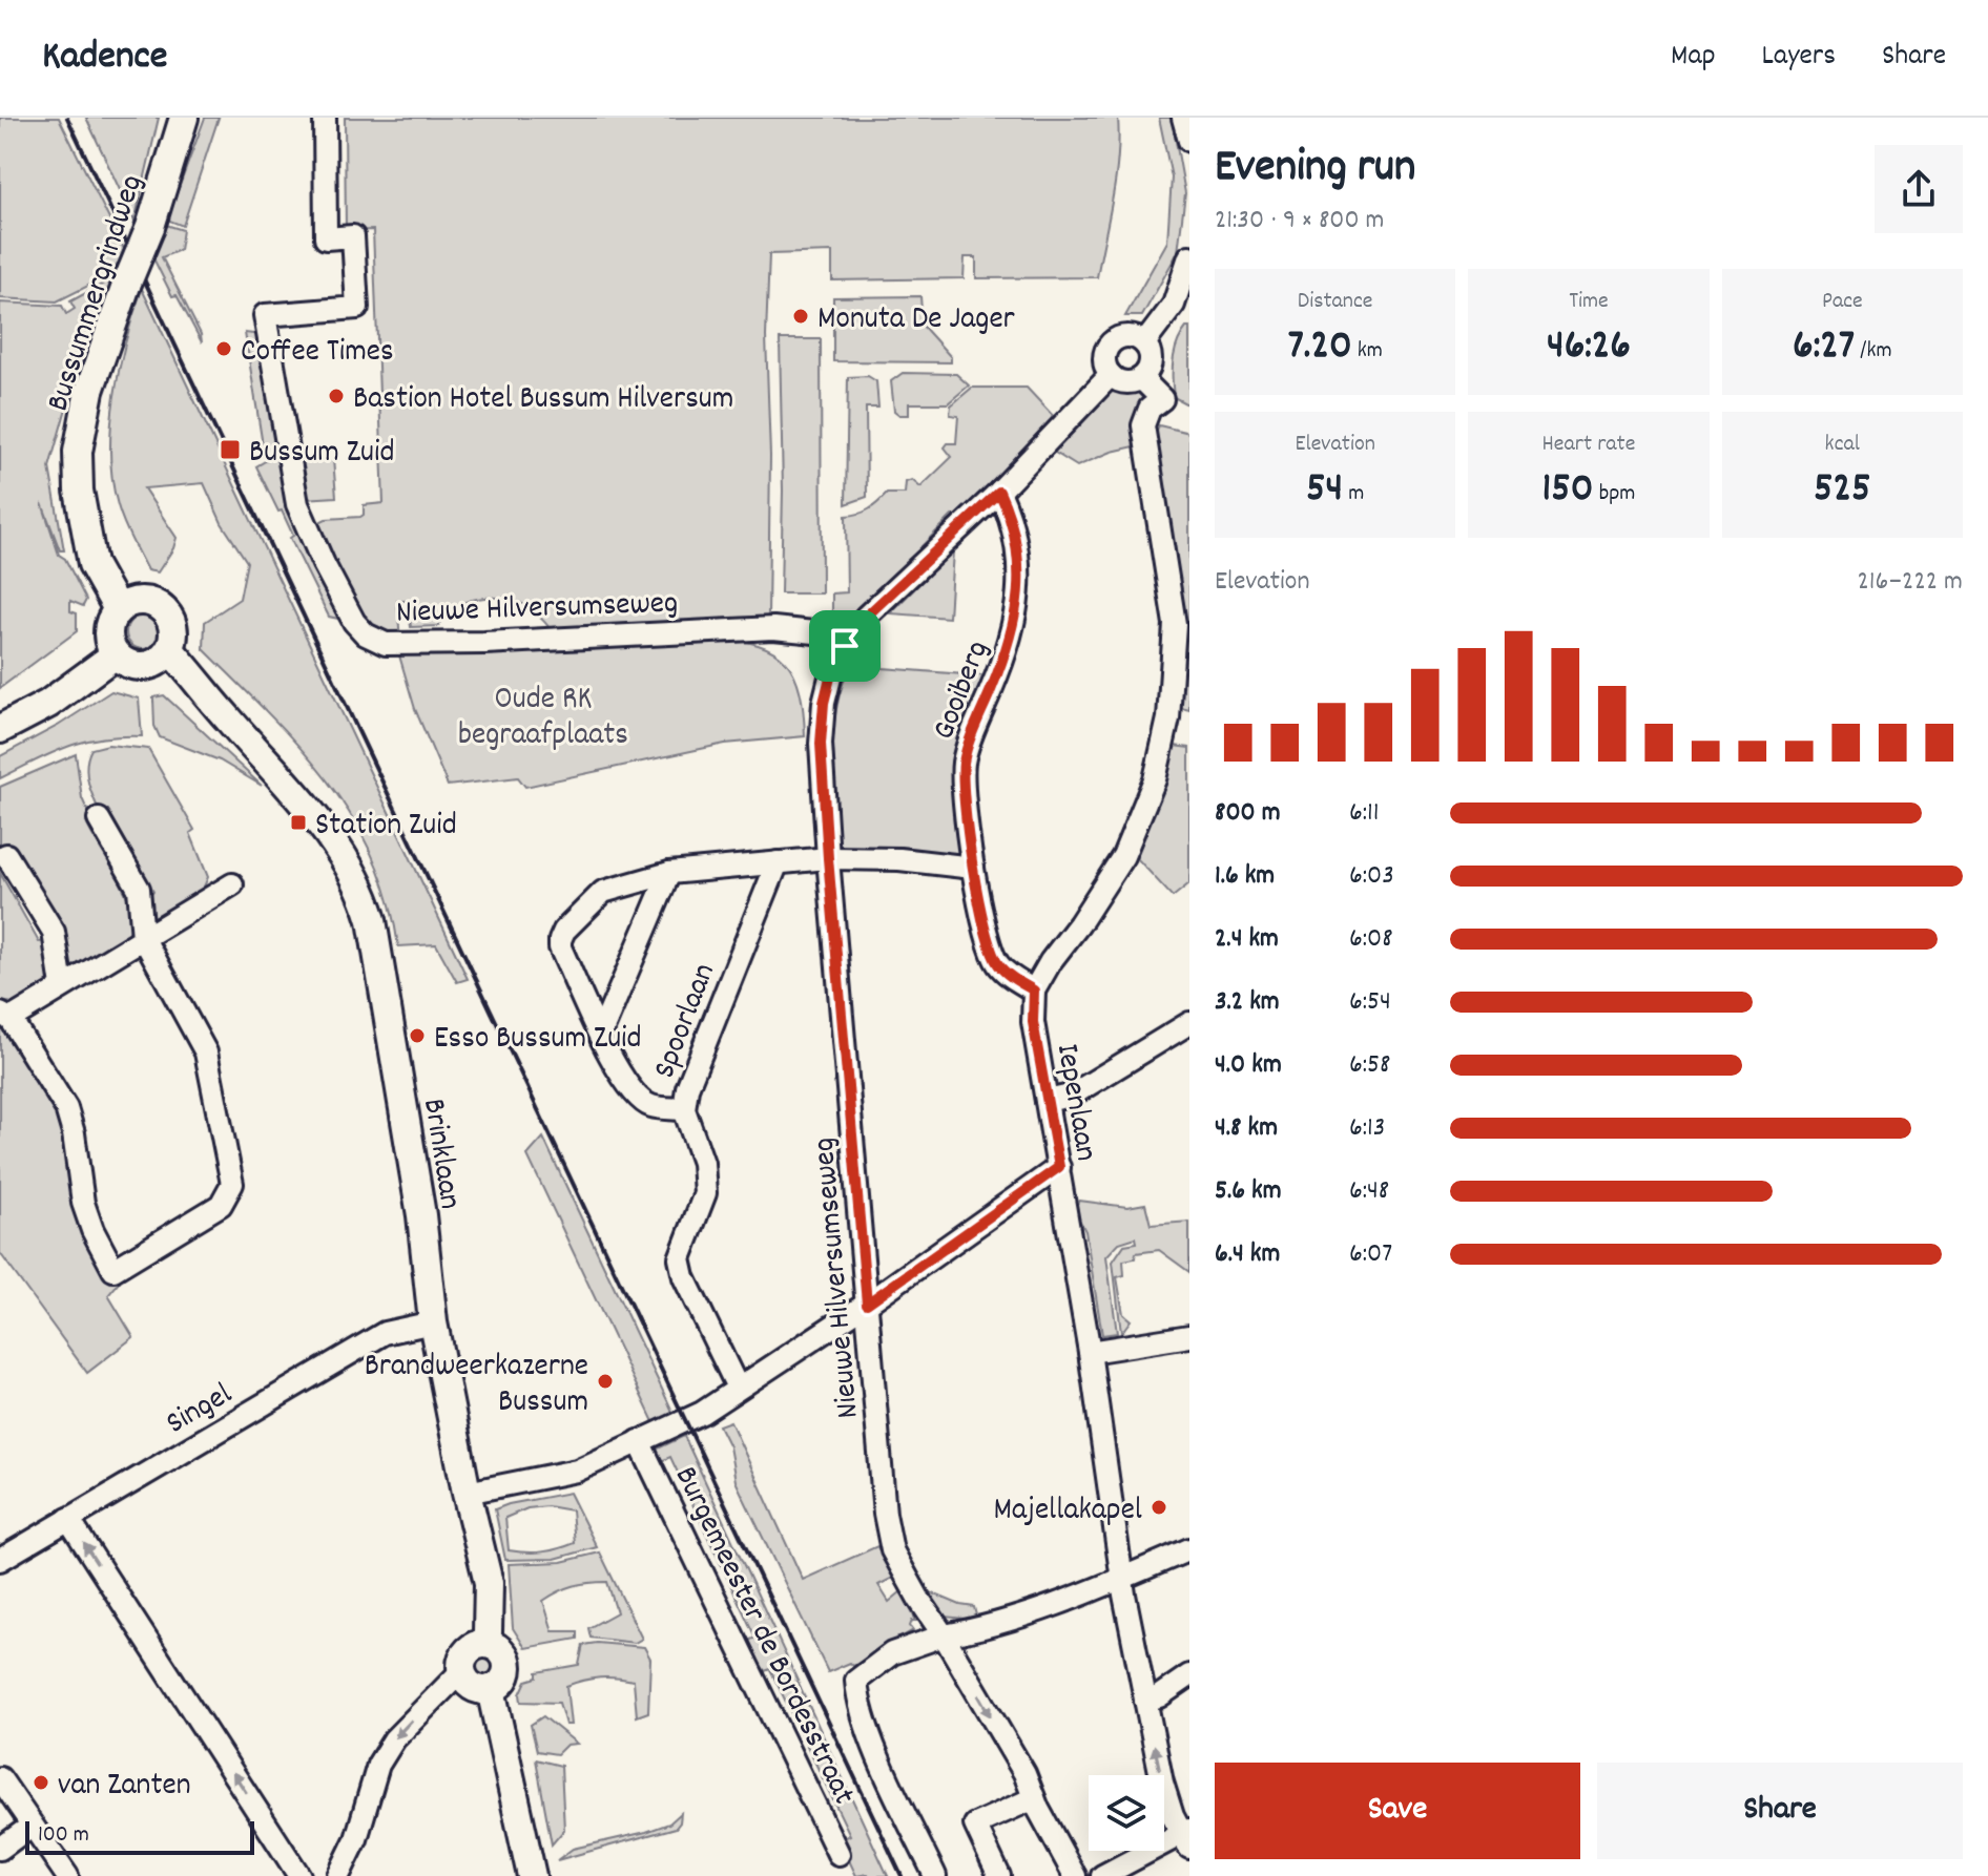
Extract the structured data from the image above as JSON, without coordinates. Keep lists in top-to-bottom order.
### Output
{
  "streets": {
    "main road": ["Bussummergrindweg", "Brinklaan"],
    "street": [
      "Nieuwe Hilversumseweg",
      "Gooiberg",
      "Spoorlaan",
      "Iepenlaan",
      "Singel",
      "Burgemeester de Bordesstraat"
    ]
  },
  "crossings": [
    ["Bussummergrindweg", "Brinklaan"],
    ["Nieuwe Hilversumseweg", "Gooiberg"],
    ["Gooiberg", "Iepenlaan"],
    ["Brinklaan", "Singel"]
  ],
  "parks": ["Oude RK begraafplaats"],
  "places": {
    "other": [
      "Monuta De Jager",
      "Coffee Times",
      "Bastion Hotel Bussum Hilversum",
      "Esso Bussum Zuid",
      "Brandweerkazerne Bussum",
      "Majellakapel",
      "van Zanten"
    ],
    "transit": ["Bussum Zuid", "Station Zuid"]
  },
  "scale_bar": "100 m",
  "page": {
    "header": "Kadence",
    "nav": ["Map", "Layers", "Share"],
    "heading": ["Evening run", "21:30 · 9 × 800 m"],
    "stats": [
      ["Distance", "7.20 km"],
      ["Time", "46:26"],
      ["Pace", "6:27 /km"],
      ["Elevation", "54 m"],
      ["Heart rate", "150 bpm"],
      ["kcal", "525"]
    ],
    "chart": ["Elevation", "216–222 m"],
    "list": [
      {
        "name": "800 m",
        "note": "6:11"
      },
      {
        "name": "1.6 km",
        "note": "6:03"
      },
      {
        "name": "2.4 km",
        "note": "6:08"
      },
      {
        "name": "3.2 km",
        "note": "6:54"
      },
      {
        "name": "4.0 km",
        "note": "6:58"
      },
      {
        "name": "4.8 km",
        "note": "6:13"
      },
      {
        "name": "5.6 km",
        "note": "6:48"
      },
      {
        "name": "6.4 km",
        "note": "6:07"
      }
    ],
    "buttons": ["Save", "Share"],
    "scale": "100 m"
  }
}
